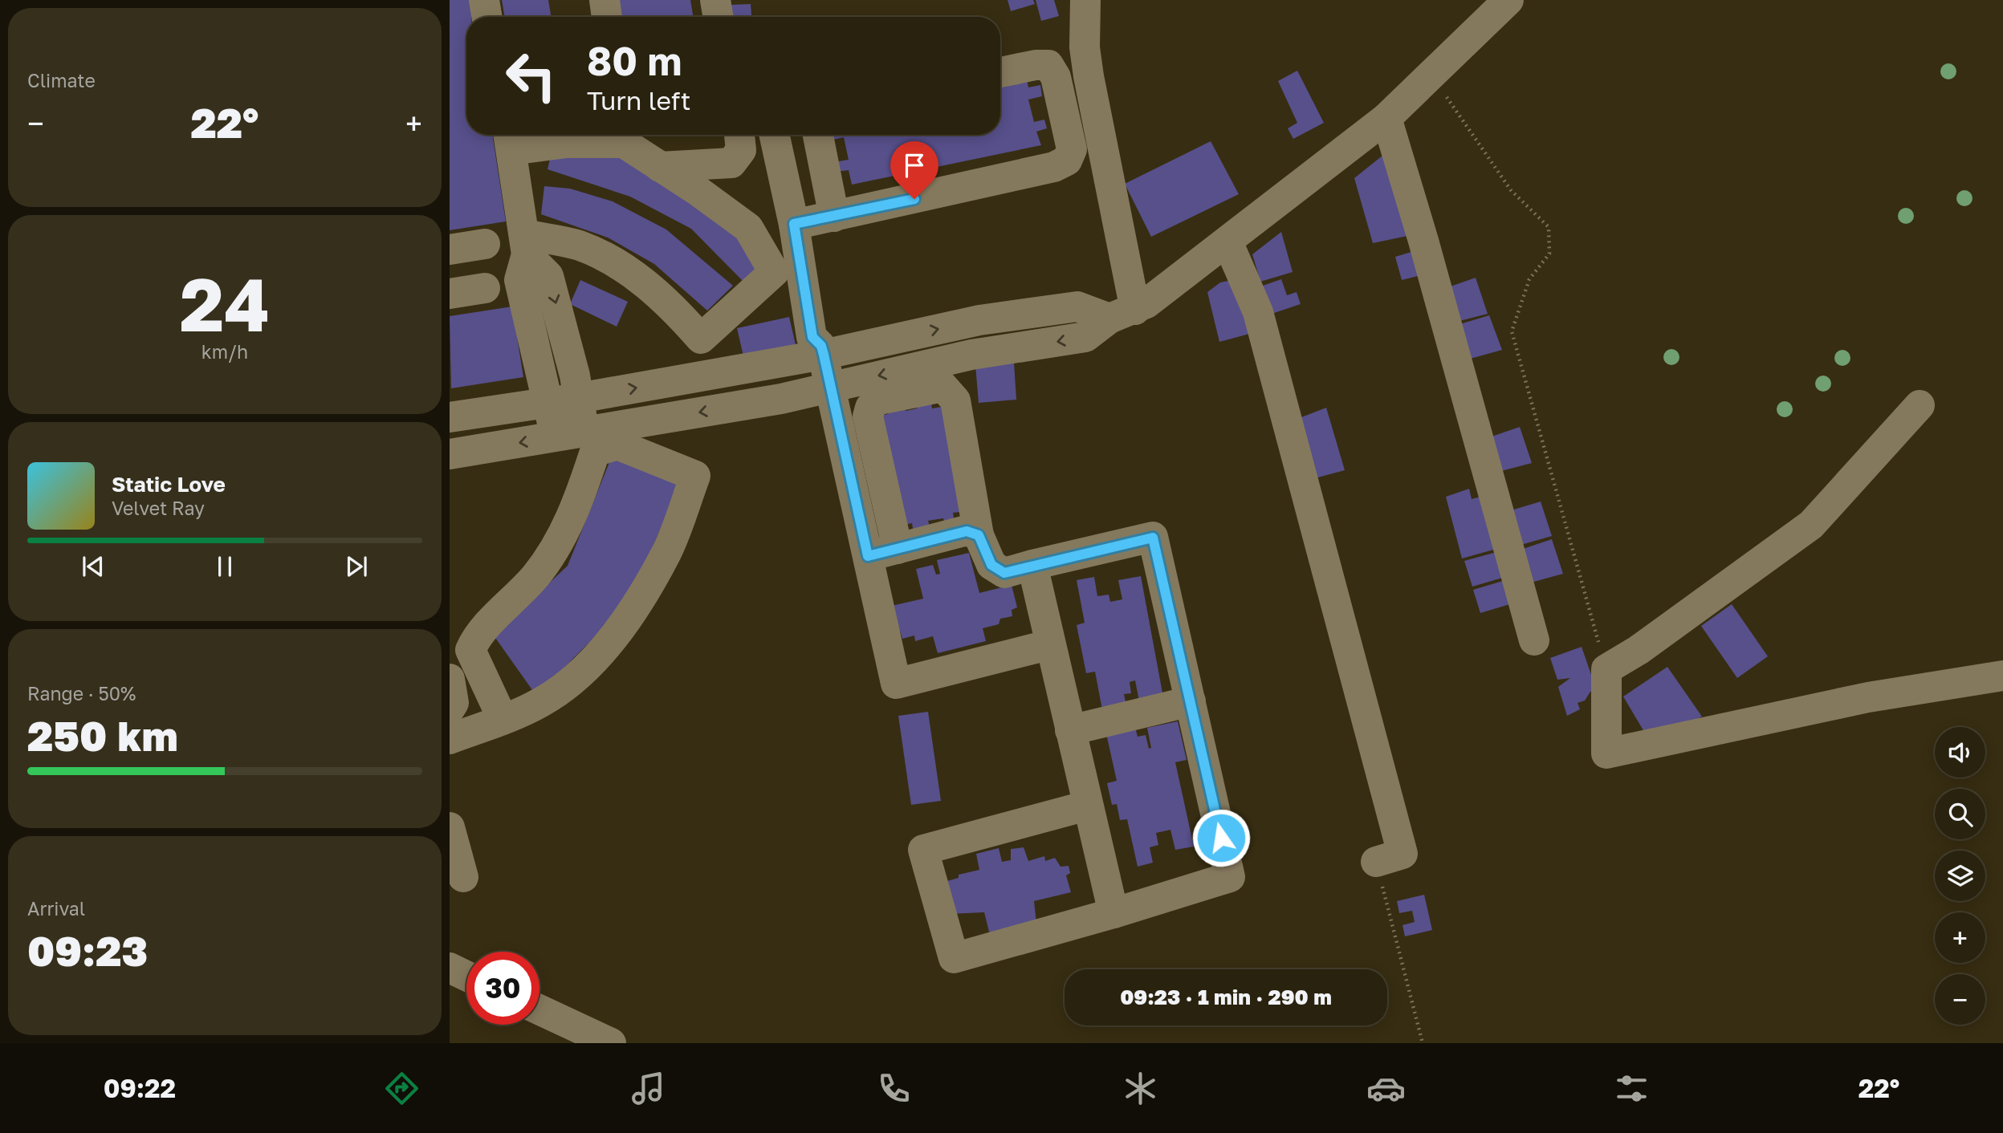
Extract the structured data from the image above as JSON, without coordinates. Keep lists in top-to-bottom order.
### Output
{
  "page": {
    "tile": [
      "Climate",
      ["24", "km/h"],
      ["Range · 50%", "250 km"],
      ["Arrival", "09:23"]
    ],
    "turn": ["80 m", "Turn left"],
    "heat": ["−", "22°", "+"],
    "song": ["Static Love", "Velvet Ray"],
    "map_buttons": ["+", "−"],
    "limit": "30",
    "trip": "09:23 · 1 min · 290 m",
    "tabs": ["09:22", "22°"]
  }
}
